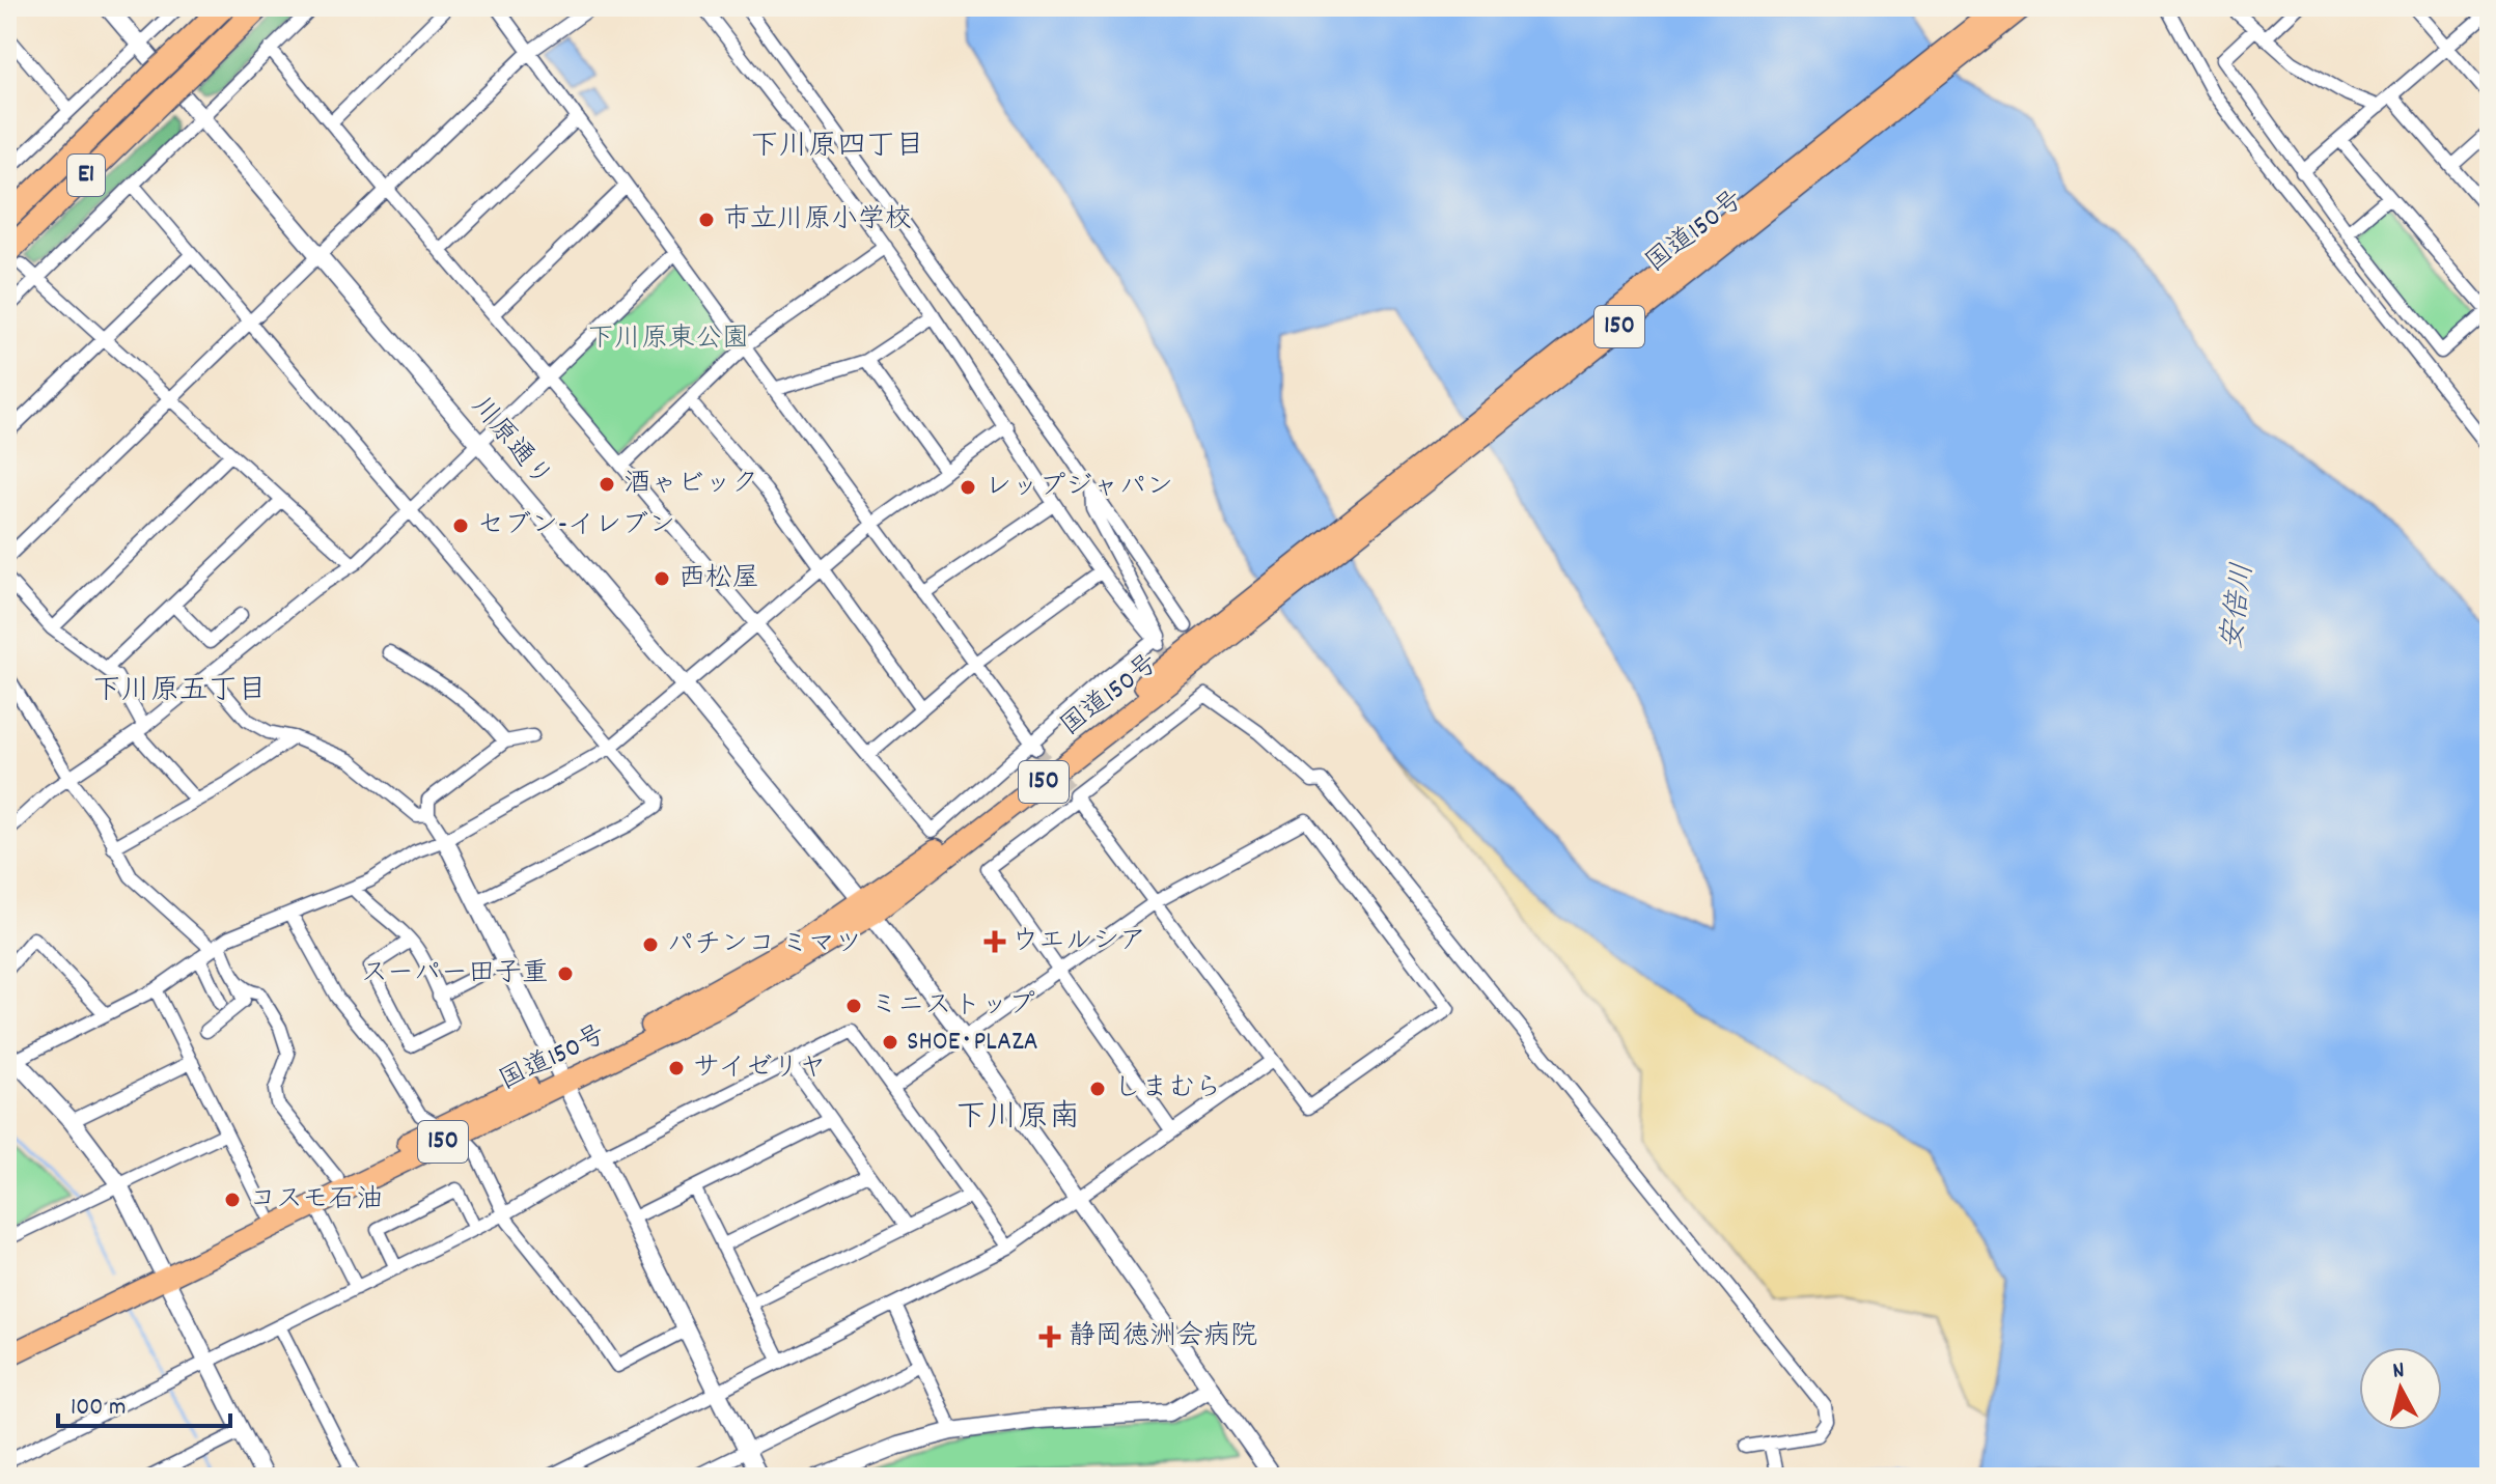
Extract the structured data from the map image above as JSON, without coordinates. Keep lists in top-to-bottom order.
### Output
{
  "streets": {
    "highway": ["E1", "国道150号", "150"],
    "street": ["川原通り"]
  },
  "crossings": [
    ["国道150号", "川原通り"]
  ],
  "districts": ["下川原四丁目", "下川原五丁目", "下川原南"],
  "water": ["安倍川"],
  "parks": ["下川原東公園"],
  "places": {
    "other": [
      "市立川原小学校",
      "酒ゃビック",
      "レップジャパン",
      "セブン-イレブン",
      "西松屋",
      "パチンコ ミマツ",
      "スーパー田子重",
      "ミニストップ",
      "SHOE･PLAZA",
      "サイゼリヤ",
      "しまむら",
      "コスモ石油"
    ],
    "health": ["ウエルシア", "静岡徳洲会病院"]
  },
  "scale_bar": "100 m",
  "north": "top"
}
